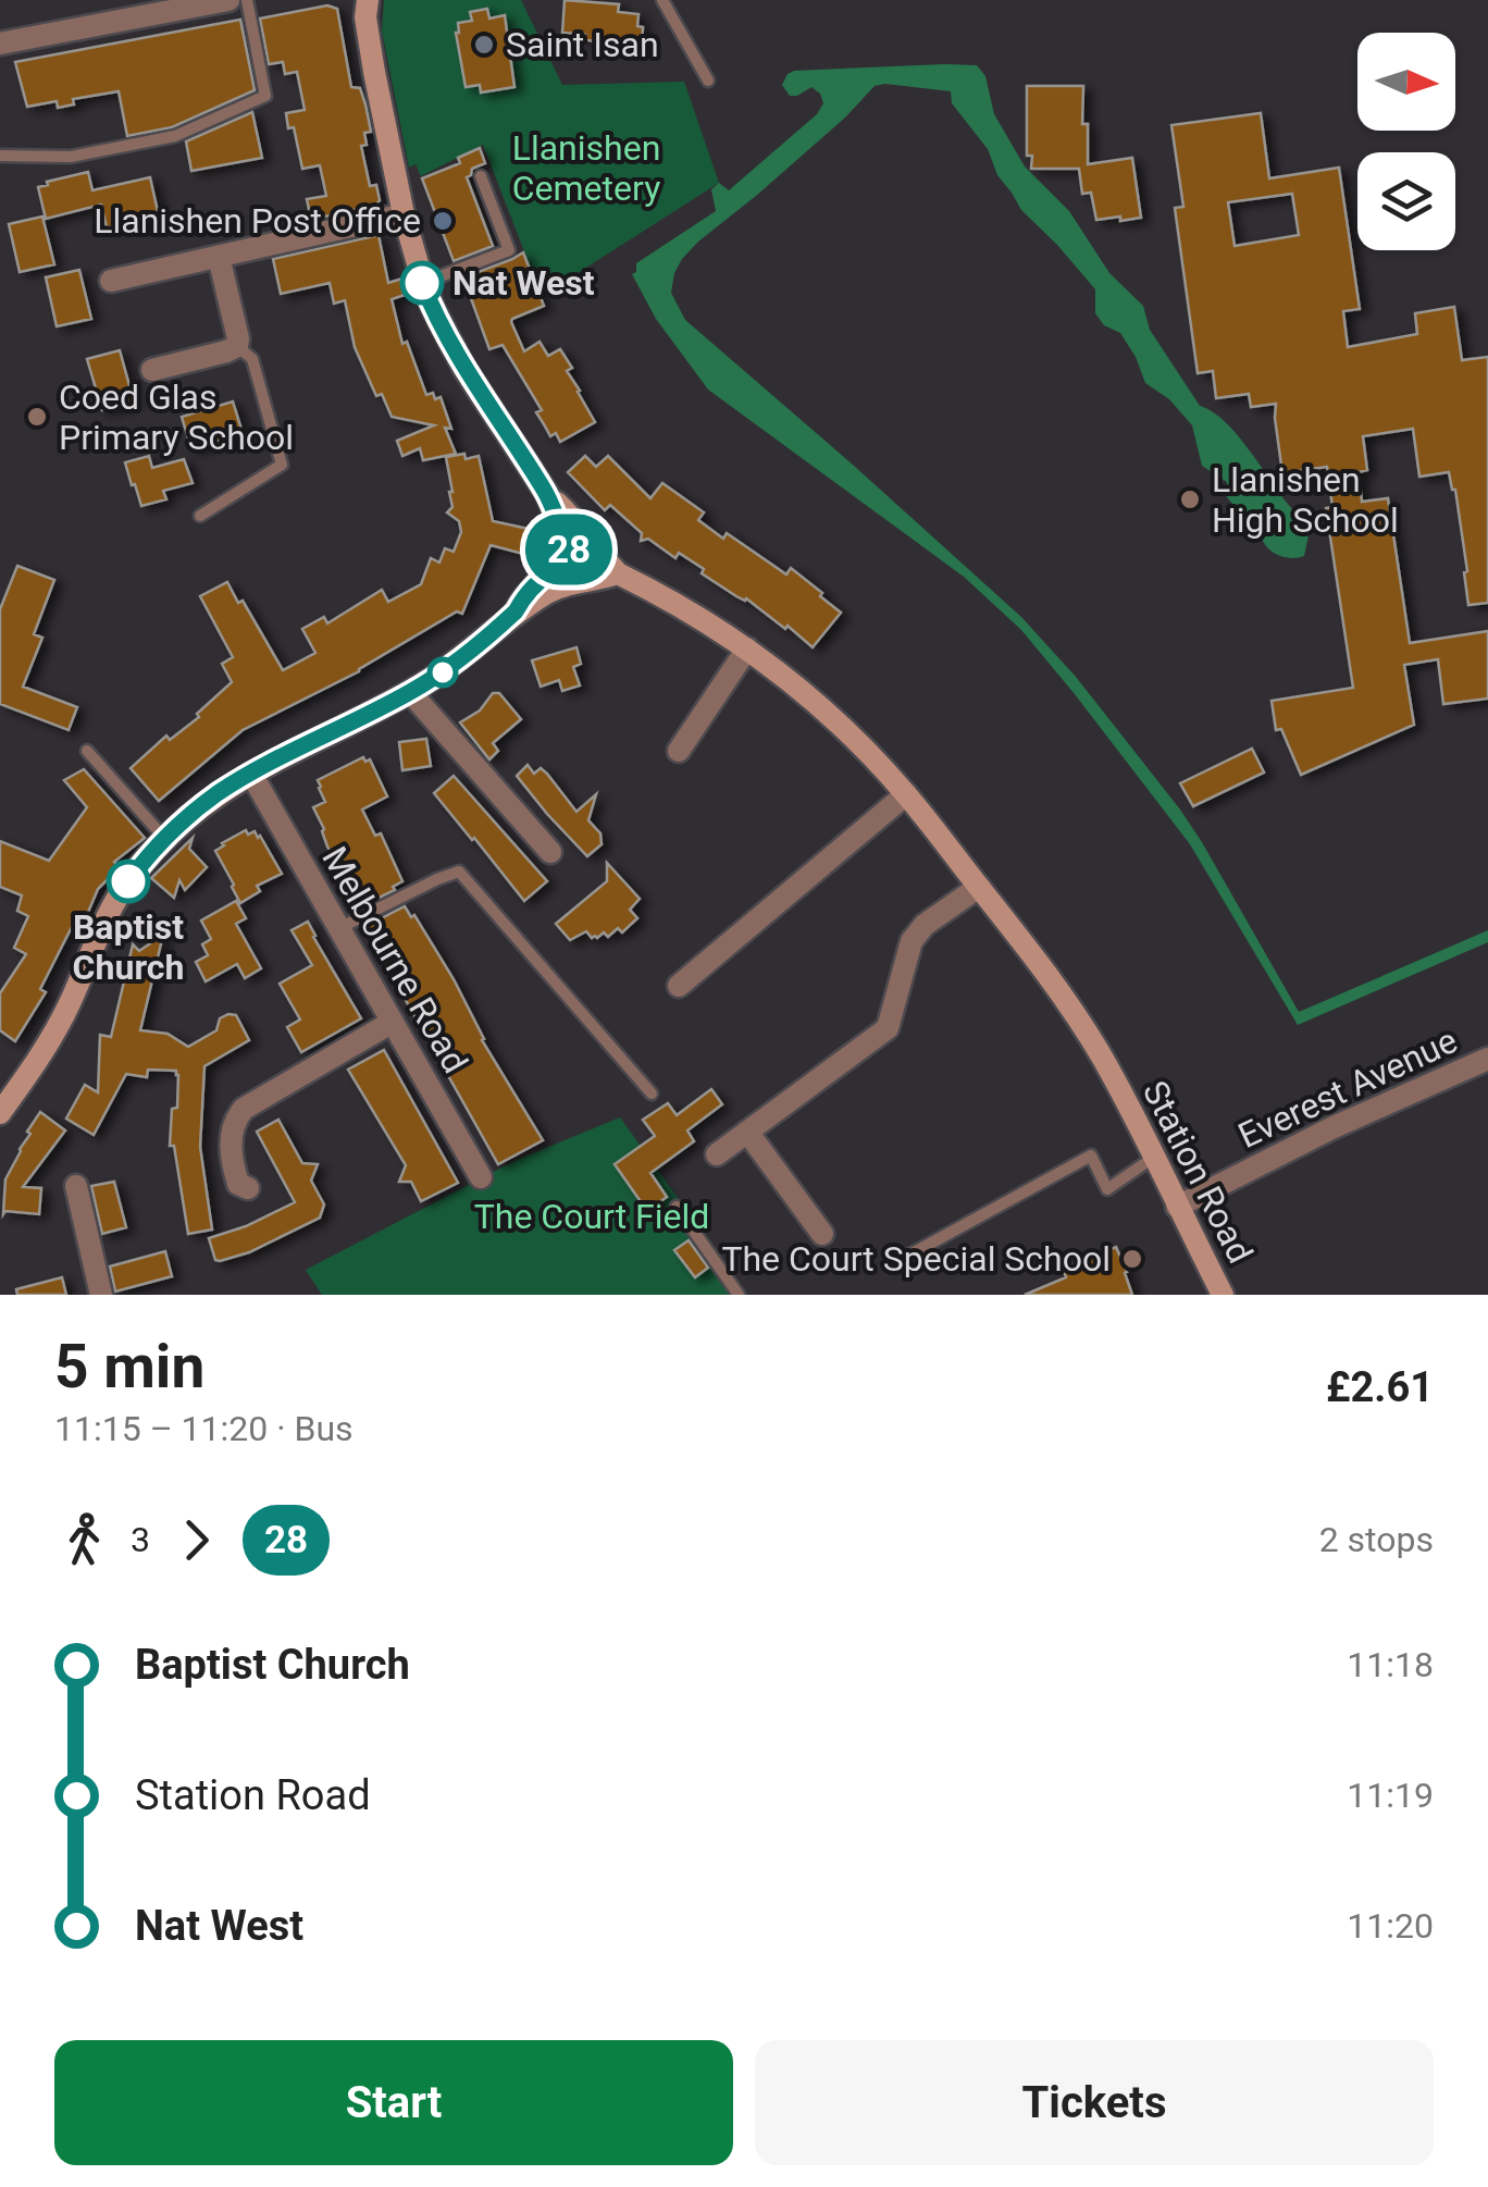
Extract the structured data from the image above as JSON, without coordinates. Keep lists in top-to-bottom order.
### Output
{
  "streets": {
    "main road": ["Station Road"],
    "street": ["Melbourne Road", "Everest Avenue"]
  },
  "crossings": [
    ["Everest Avenue", "Station Road"]
  ],
  "parks": ["Llanishen Cemetery", "The Court Field"],
  "places": [
    "Saint Isan",
    "Llanishen Post Office",
    "Nat West",
    "Coed Glas Primary School",
    "Llanishen High School",
    "Baptist Church",
    "The Court Special School"
  ],
  "lines": ["bus line 28"],
  "north": "right",
  "page": {
    "on_map": "28",
    "heading": ["5 min", "11:15 – 11:20 · Bus", "£2.61"],
    "legs": ["3", "28", "2 stops"],
    "list": [
      {
        "name": "Baptist Church",
        "value": "11:18"
      },
      {
        "name": "Station Road",
        "value": "11:19"
      },
      {
        "name": "Nat West",
        "value": "11:20"
      }
    ],
    "buttons": ["Start", "Tickets"]
  }
}
